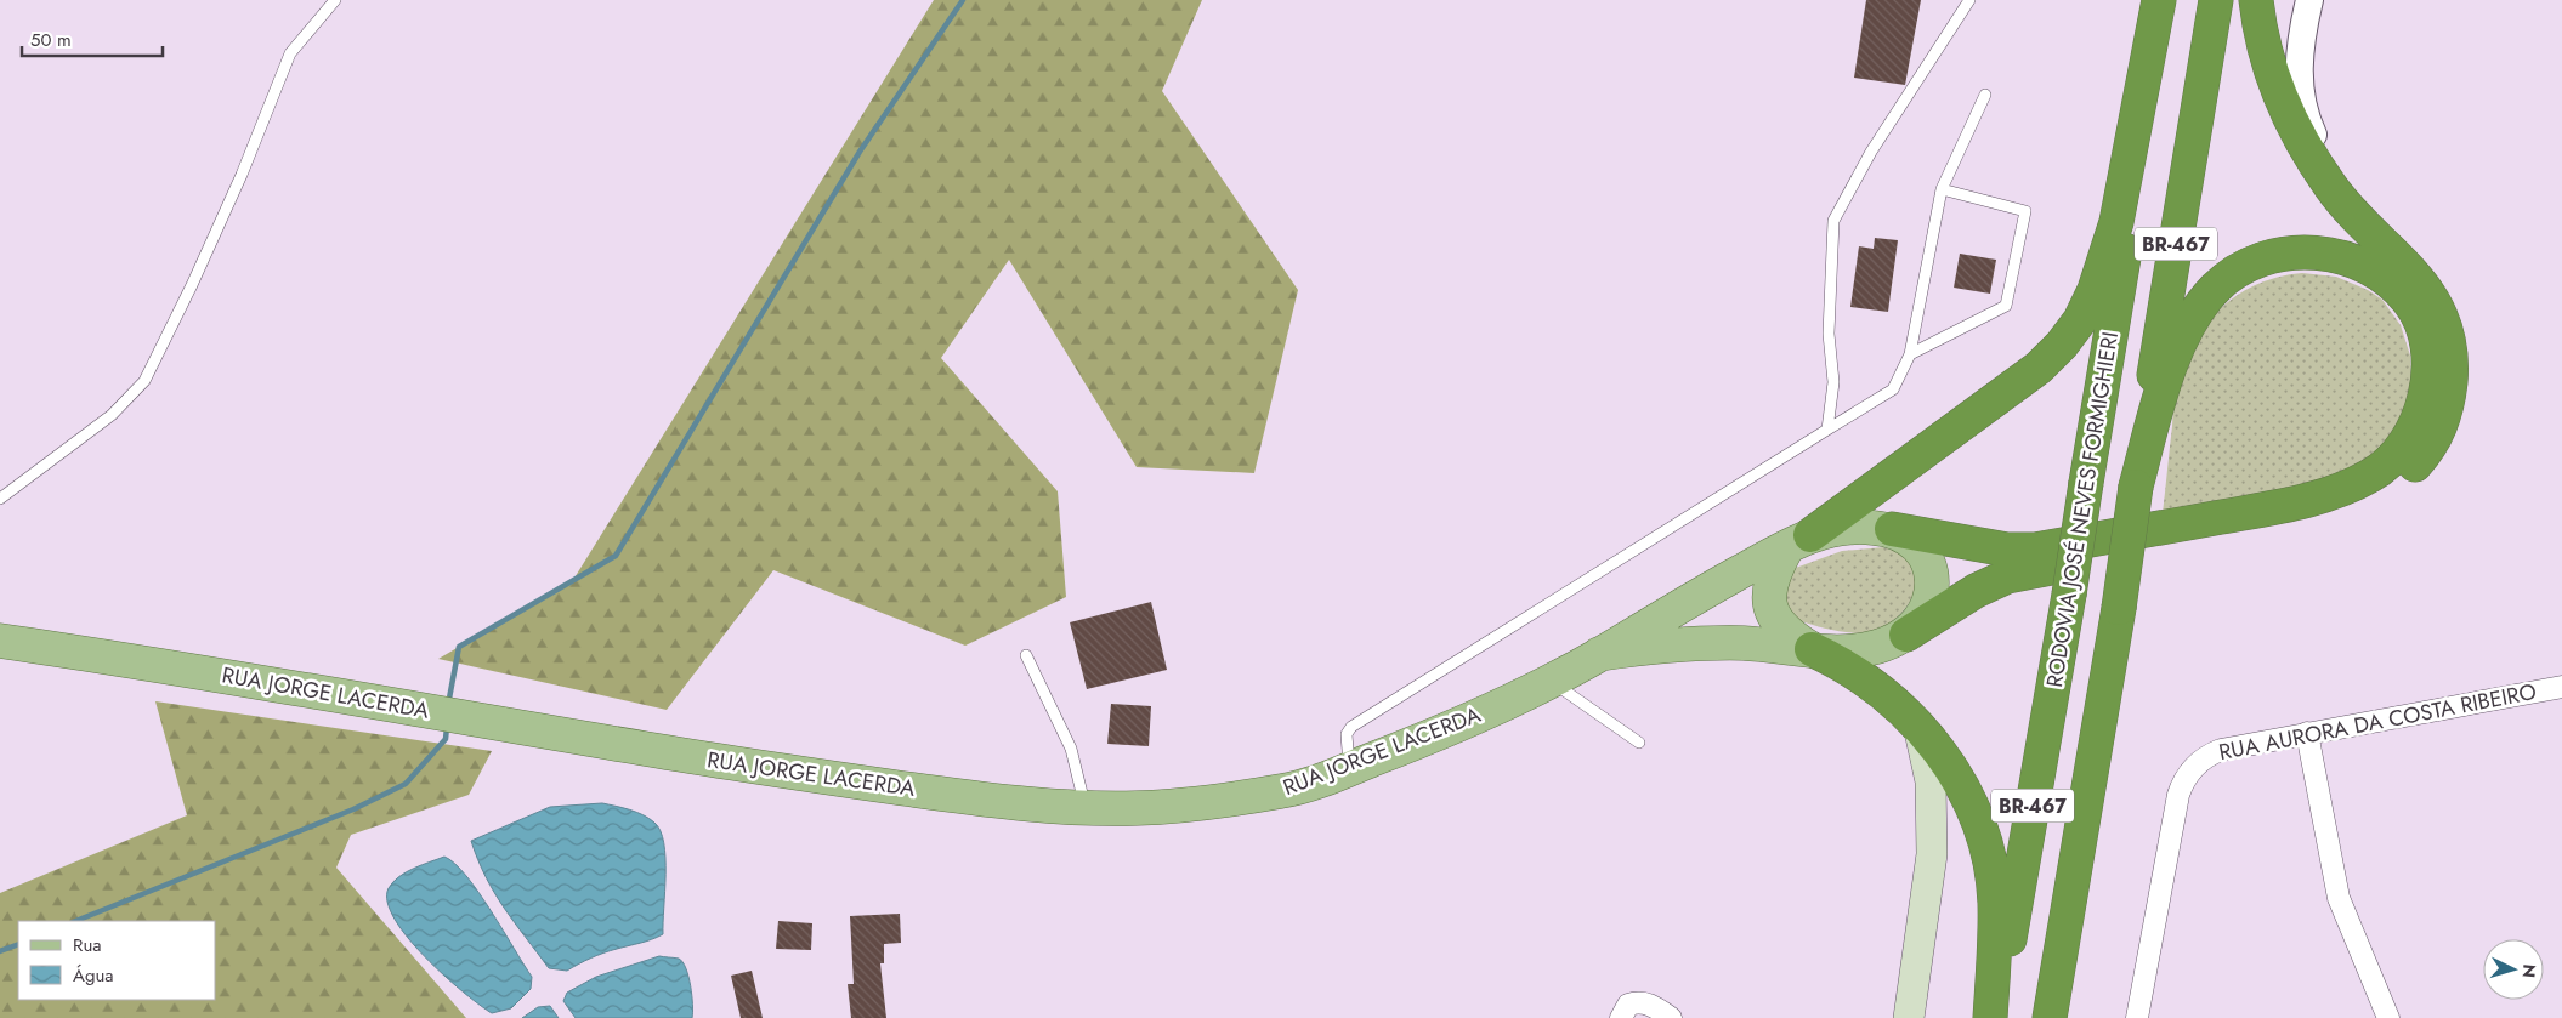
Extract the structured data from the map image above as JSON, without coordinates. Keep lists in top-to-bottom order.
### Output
{
  "streets": {
    "highway": ["BR-467", "RODOVIA JOSÉ NEVES FORMIGHIERI"],
    "main road": ["RUA JORGE LACERDA"],
    "street": ["RUA AURORA DA COSTA RIBEIRO"]
  },
  "legend": ["Rua", "Água"],
  "scale_bar": "50 m",
  "north": "right"
}
